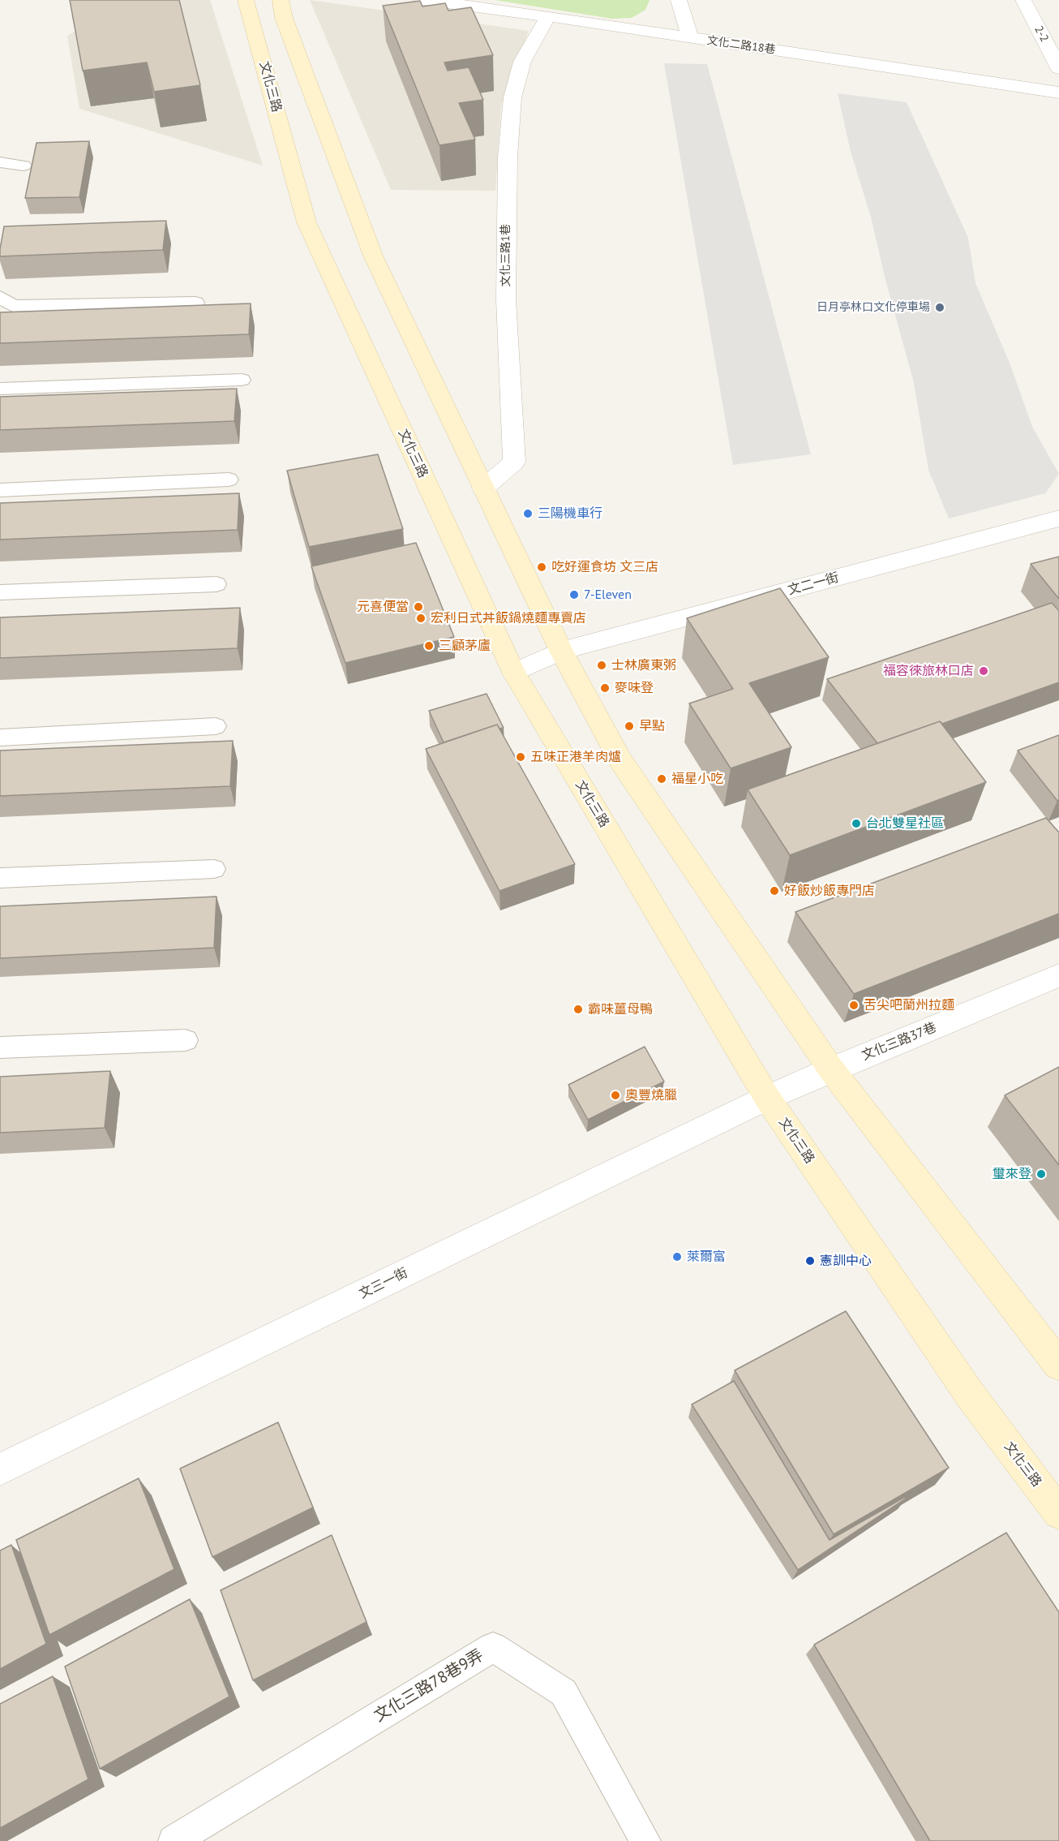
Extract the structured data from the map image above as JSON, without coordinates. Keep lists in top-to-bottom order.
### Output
{
  "streets": {
    "street": [
      "2-2",
      "文化二路18巷",
      "文化三路",
      "文化三路1巷",
      "文二一街",
      "文化三路37巷",
      "文三一街"
    ],
    "lane": ["文化三路78巷9弄"]
  },
  "crossings": [
    ["文化二路18巷", "文化三路1巷"],
    ["文化三路", "文二一街"],
    ["文化三路", "文化三路37巷"],
    ["文化三路", "文三一街"],
    ["文化三路37巷", "文三一街"]
  ],
  "places": [
    "日月亭林口文化停車場",
    "三陽機車行",
    "吃好運食坊 文三店",
    "7-Eleven",
    "元喜便當",
    "宏利日式丼飯鍋燒麵專賣店",
    "三顧茅廬",
    "士林廣東粥",
    "福容徠旅林口店",
    "麥味登",
    "早點",
    "五味正港羊肉爐",
    "福星小吃",
    "台北雙星社區",
    "好飯炒飯專門店",
    "舌尖吧蘭州拉麵",
    "霸味薑母鴨",
    "奧豐燒臘",
    "璽來登",
    "萊爾富",
    "憲訓中心"
  ]
}
